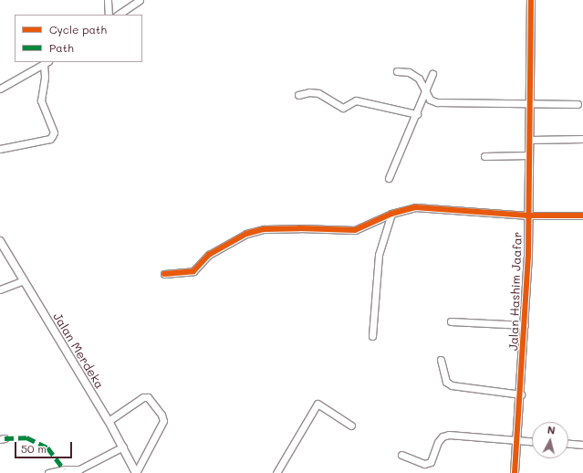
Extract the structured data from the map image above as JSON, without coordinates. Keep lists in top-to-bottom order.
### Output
{
  "streets": {
    "street": ["Jalan Hashim Jaafar", "Jalan Merdeka"]
  },
  "legend": ["Cycle path", "Path"],
  "scale_bar": "50 m",
  "north": "top"
}
